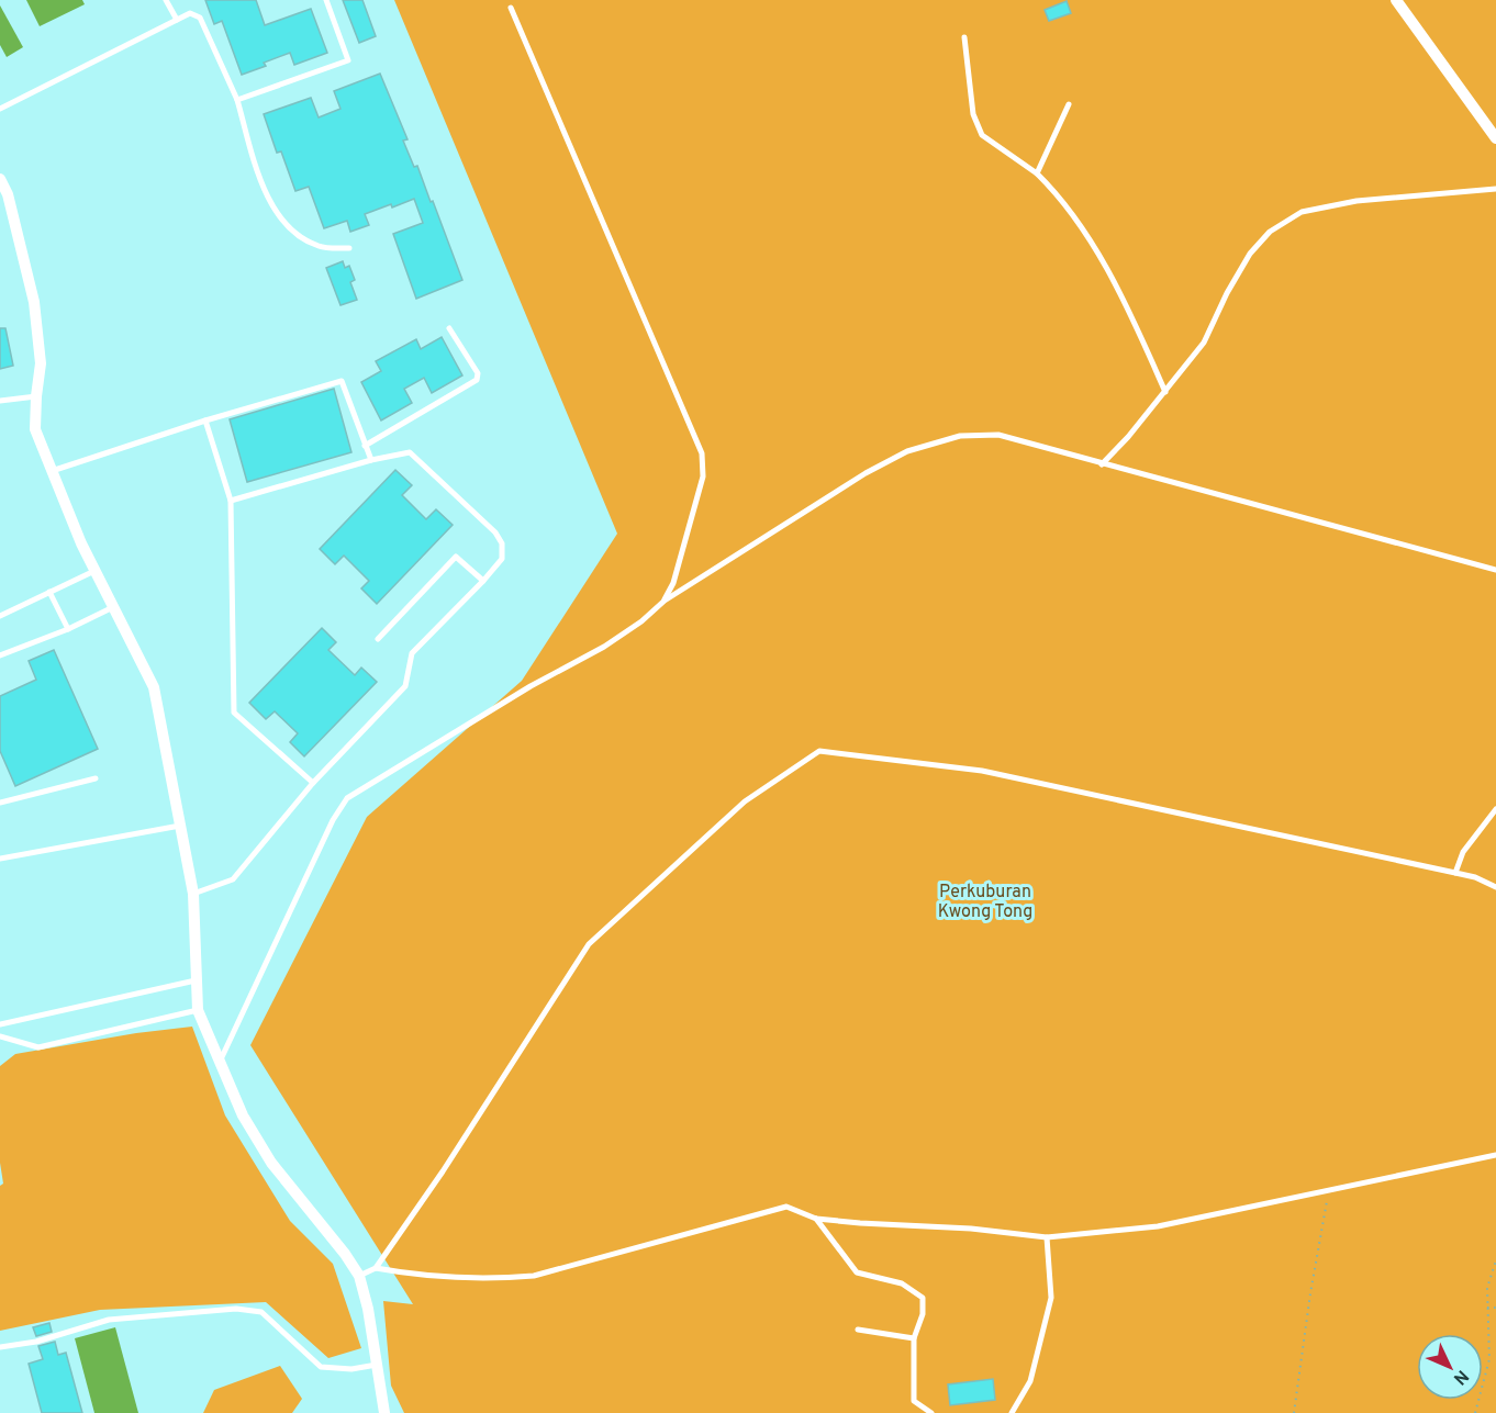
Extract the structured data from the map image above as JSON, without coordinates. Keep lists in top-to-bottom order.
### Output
{
  "parks": ["Perkuburan Kwong Tong"],
  "north": "bottom right"
}
